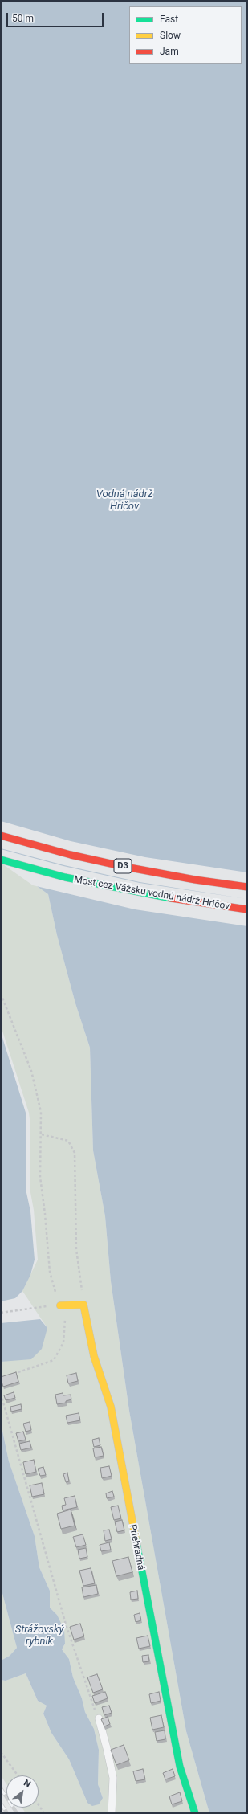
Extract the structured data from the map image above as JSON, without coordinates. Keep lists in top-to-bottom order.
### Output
{
  "streets": {
    "main road": ["D3", "Most cez Vážsku vodnú nádrž Hričov", "Priehradná"]
  },
  "water": ["Vodná nádrž Hričov", "Strážovský rybník"],
  "legend": ["Fast", "Slow", "Jam"],
  "scale_bar": "50 m",
  "north": "top right"
}
